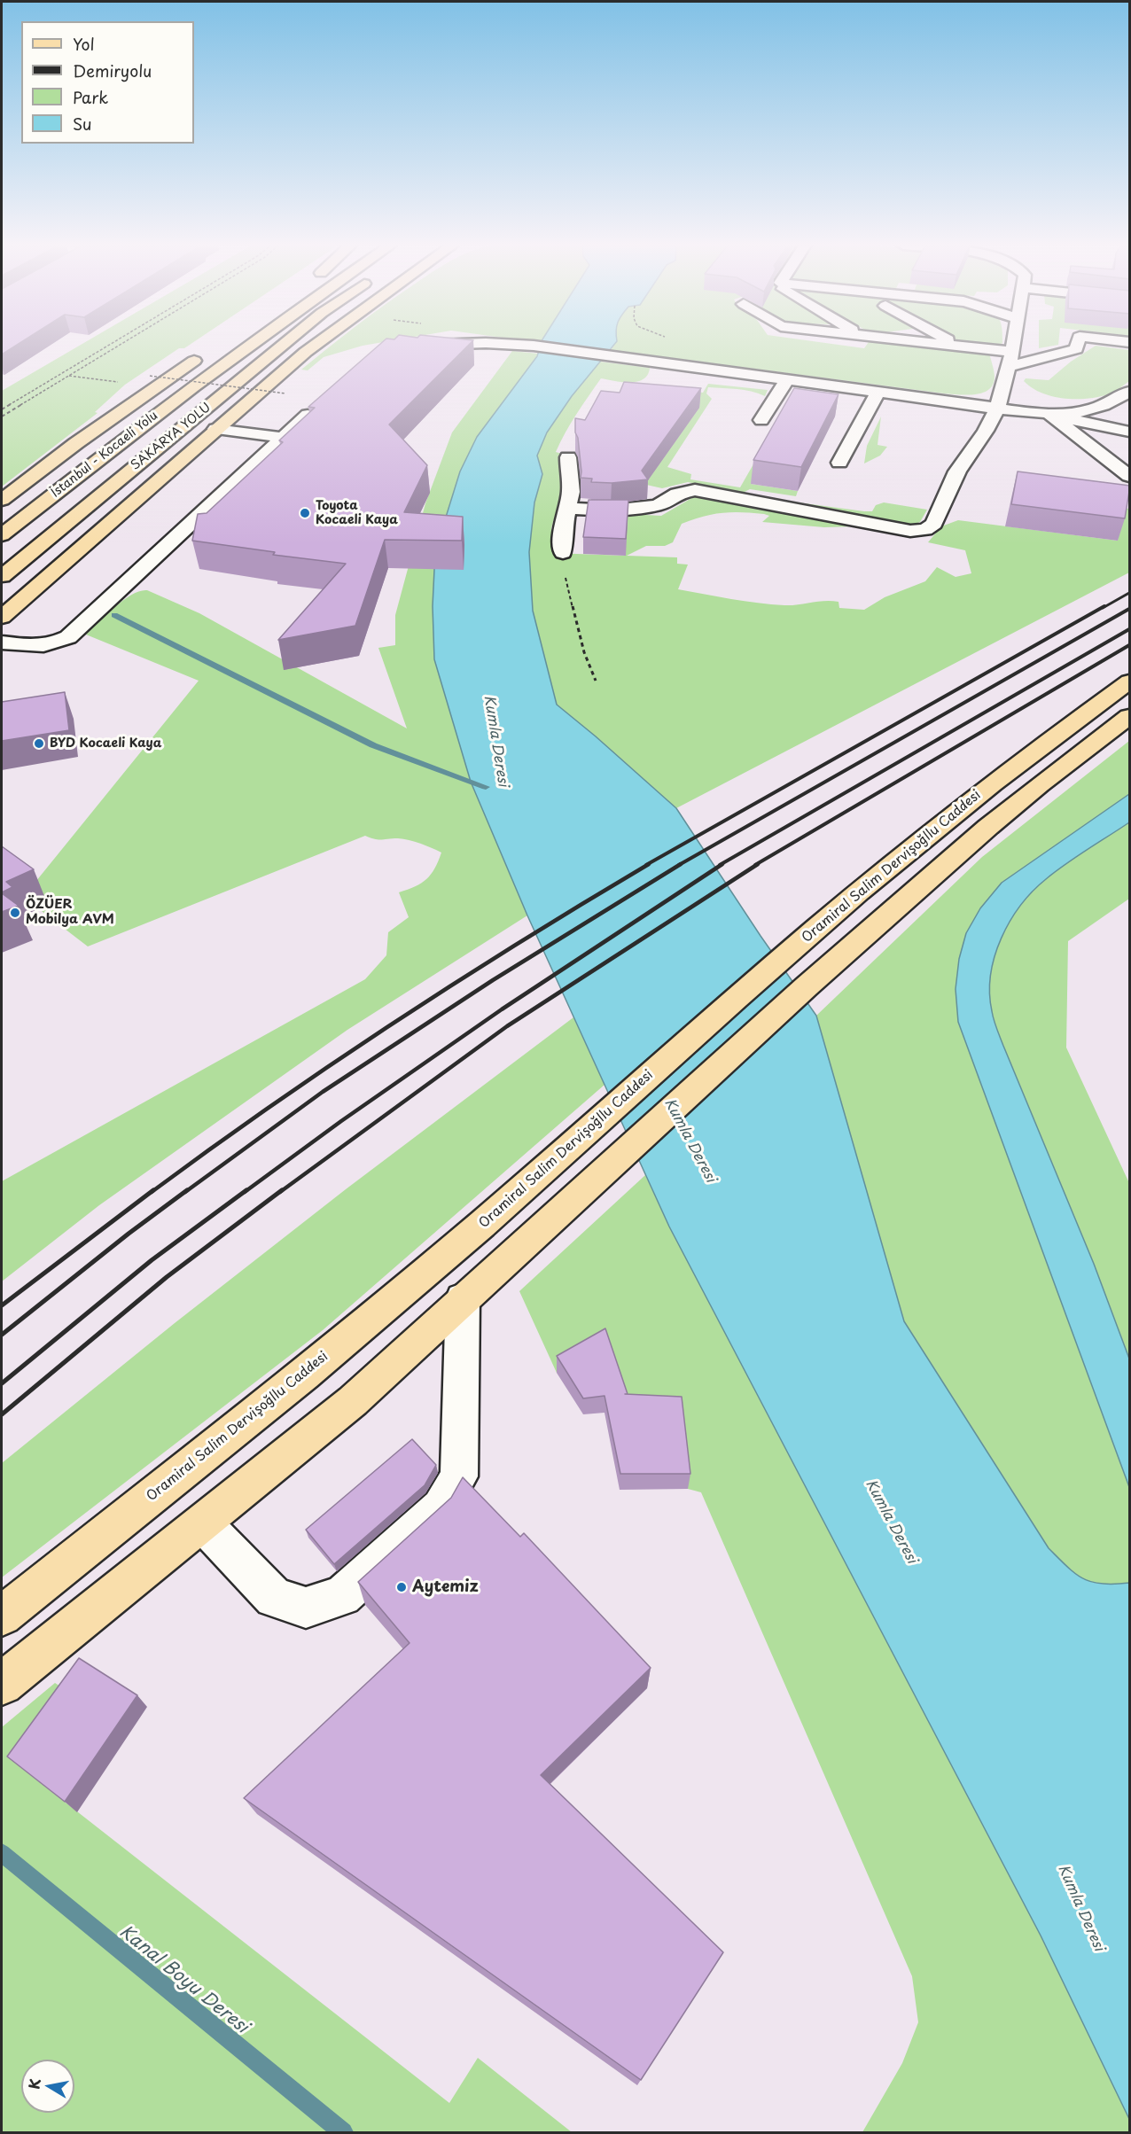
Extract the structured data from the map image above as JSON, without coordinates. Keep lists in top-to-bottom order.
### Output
{
  "streets": {
    "main road": ["SAKARYA YOLU", "İstanbul - Kocaeli Yolu", "Oramiral Salim Dervişoğllu Caddesi"]
  },
  "water": ["Kumla Deresi", "Kanal Boyu Deresi"],
  "places": [
    "Toyota Kocaeli Kaya",
    "BYD Kocaeli Kaya",
    "ÖZÜER Mobilya AVM",
    "Aytemiz"
  ],
  "legend": [
    "Yol",
    "Demiryolu",
    "Park",
    "Su"
  ],
  "north": "left"
}
